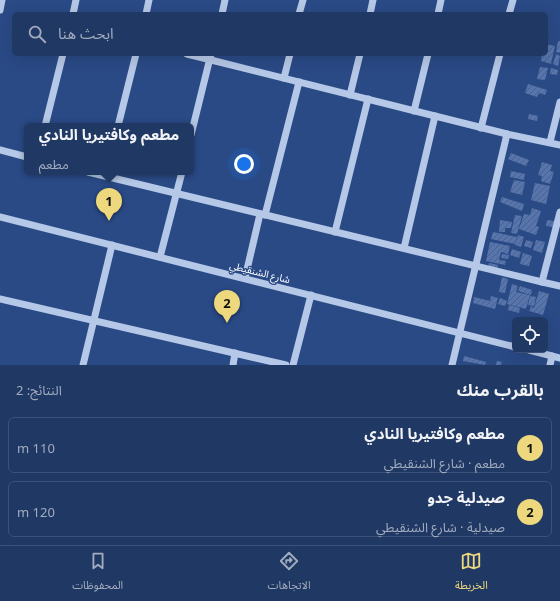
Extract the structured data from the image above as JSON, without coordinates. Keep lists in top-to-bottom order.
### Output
{
  "streets": {
    "street": ["شارع الشنقيطي"]
  },
  "page": {
    "search": "ابحث هنا",
    "popup": ["مطعم وكافتيريا النادي", "مطعم"],
    "pins": ["1", "2"],
    "heading": ["بالقرب منك", "النتائج: 2"],
    "list": [
      {
        "mark": "1",
        "name": "مطعم وكافتيريا النادي",
        "note": "مطعم · شارع الشنقيطي",
        "value": "110 m"
      },
      {
        "mark": "2",
        "name": "صيدلية جدو",
        "note": "صيدلية · شارع الشنقيطي",
        "value": "120 m"
      }
    ],
    "nav": ["الخريطة", "الاتجاهات", "المحفوظات"]
  }
}
